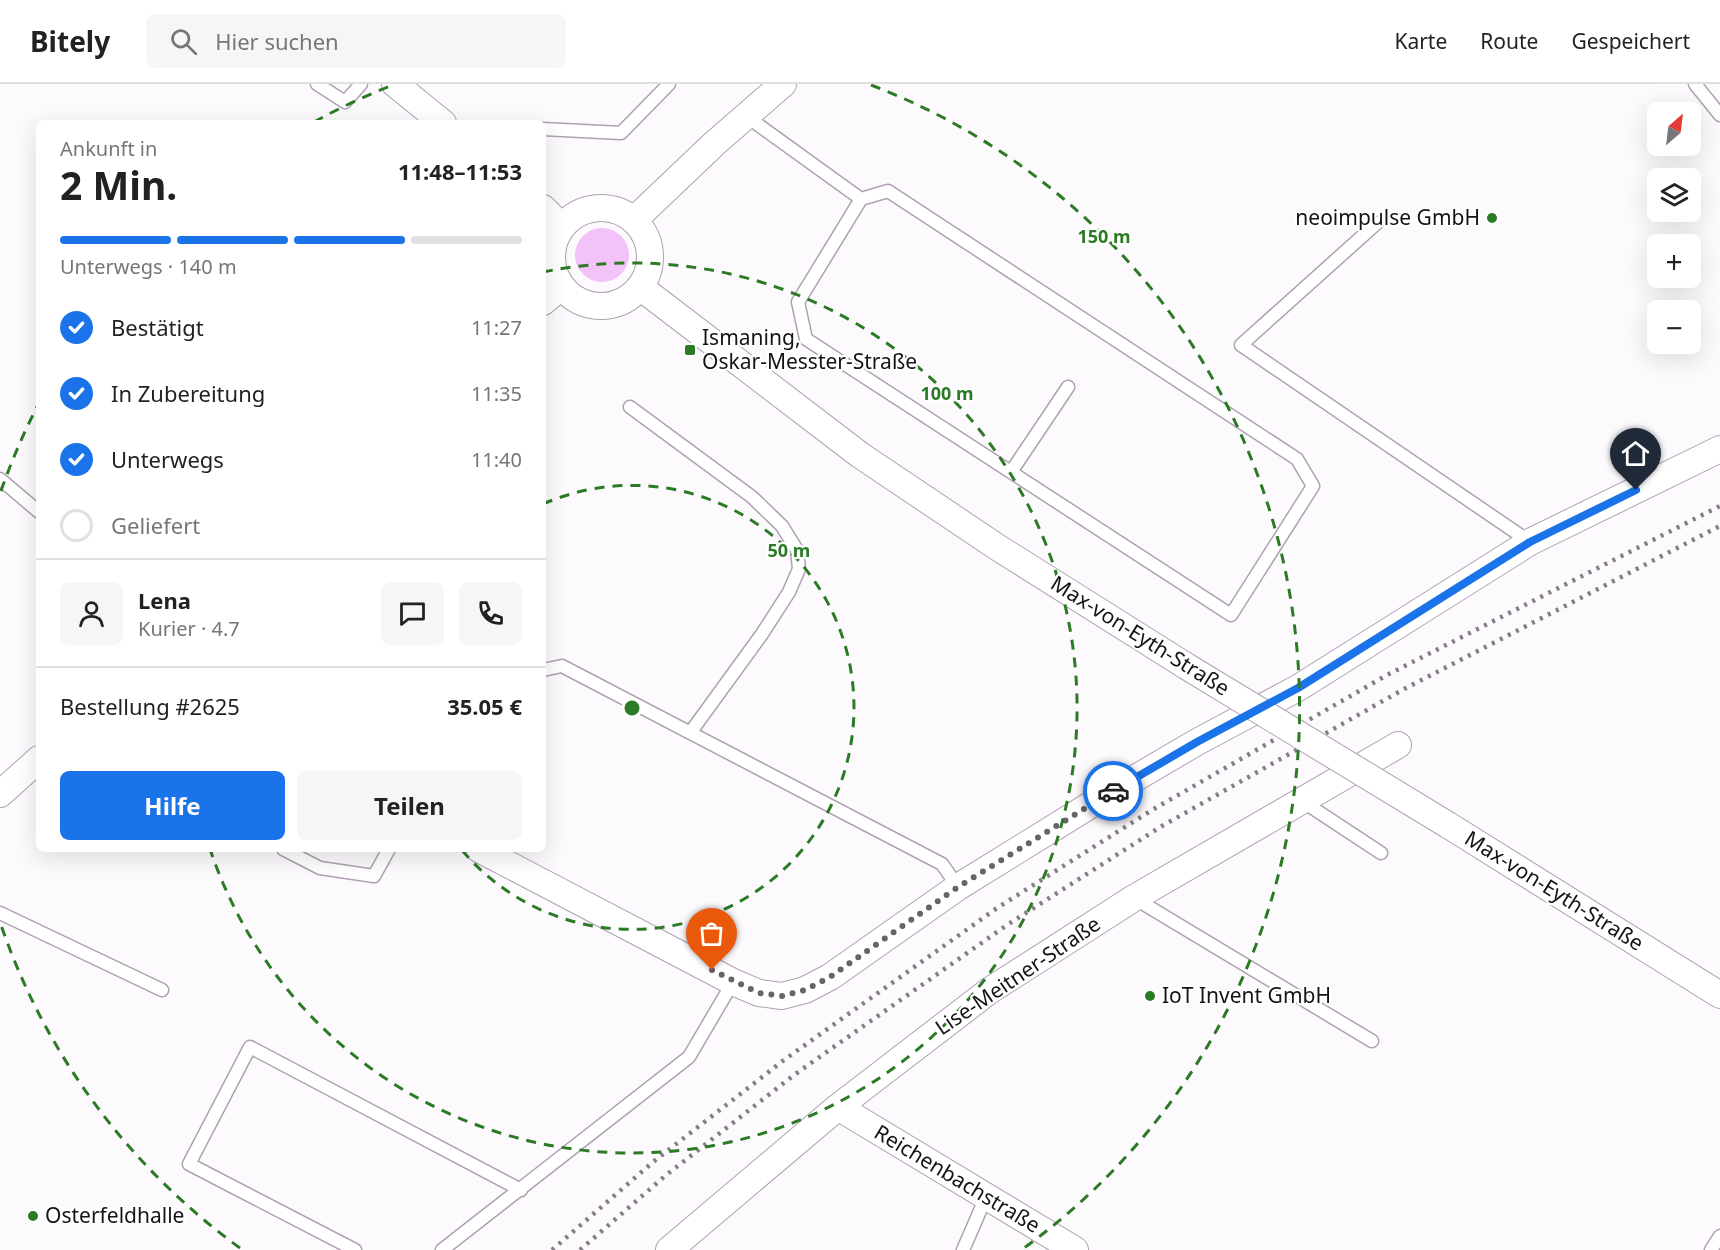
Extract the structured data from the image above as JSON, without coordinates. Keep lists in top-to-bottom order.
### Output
{
  "streets": {
    "street": ["Max-von-Eyth-Straße", "Lise-Meitner-Straße", "Reichenbachstraße"]
  },
  "crossings": [
    ["Lise-Meitner-Straße", "Reichenbachstraße"]
  ],
  "places": {
    "other": ["neoimpulse GmbH", "IoT Invent GmbH", "Osterfeldhalle"],
    "transit": ["Ismaning, Oskar-Messter-Straße"]
  },
  "north": "top right",
  "page": {
    "header": "Bitely",
    "search": "Hier suchen",
    "nav": ["Karte", "Route", "Gespeichert"],
    "map_buttons": ["+", "−"],
    "heading": ["2 Min.", "Ankunft in", "11:48–11:53"],
    "panel": [
      "Lena",
      "Kurier · 4.7",
      "Bestellung #2625",
      "35.05 €"
    ],
    "bar": "Unterwegs · 140 m",
    "list": [
      ["Bestätigt", "11:27"],
      ["In Zubereitung", "11:35"],
      ["Unterwegs", "11:40"],
      "Geliefert"
    ],
    "buttons": ["Hilfe", "Teilen"]
  },
  "rings": ["150 m", "100 m", "50 m"]
}
